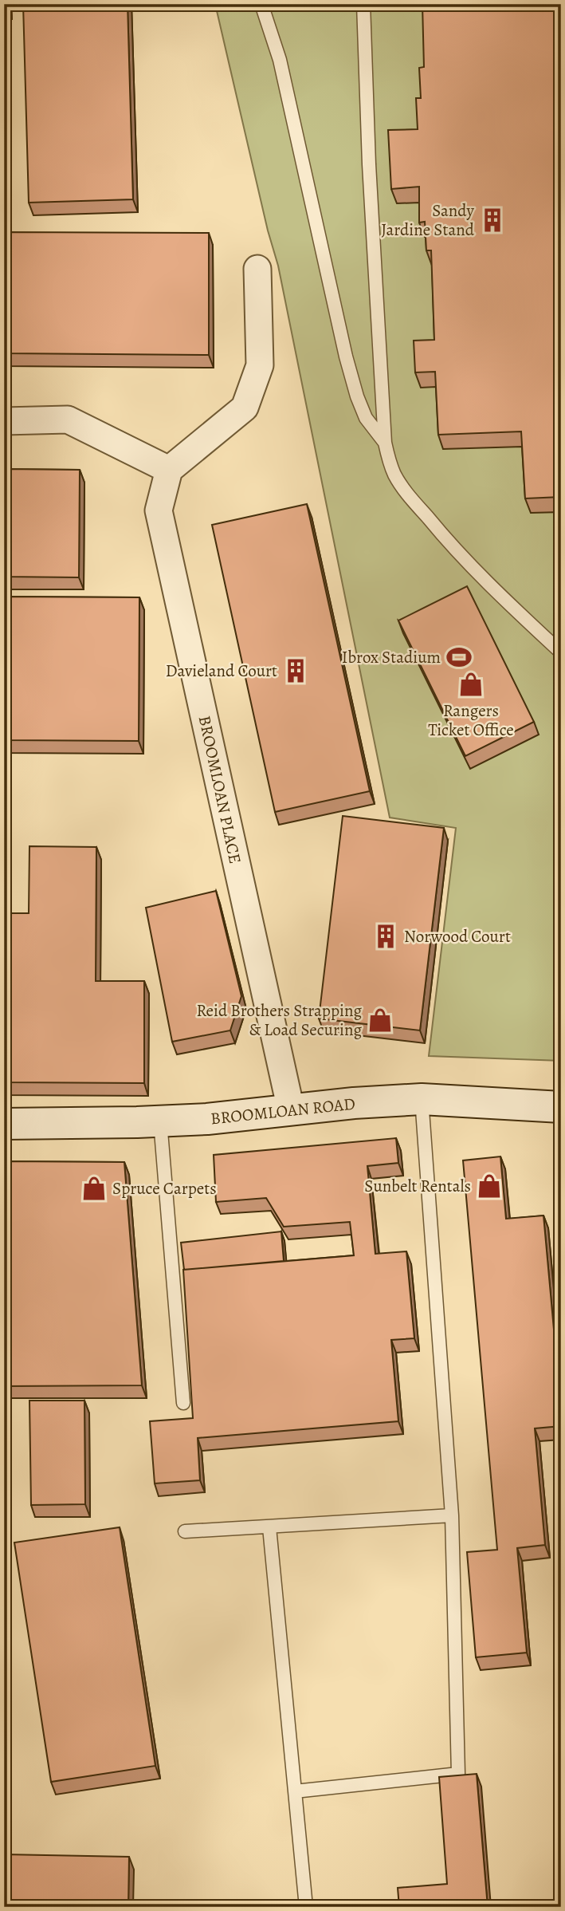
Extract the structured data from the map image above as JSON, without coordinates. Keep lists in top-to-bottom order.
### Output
{
  "streets": {
    "street": ["BROOMLOAN PLACE", "BROOMLOAN ROAD"]
  },
  "crossings": [
    ["BROOMLOAN PLACE", "BROOMLOAN ROAD"]
  ],
  "places": {
    "building": ["Sandy Jardine Stand", "Davieland Court", "Norwood Court"],
    "sports": ["Ibrox Stadium"],
    "shop": [
      "Rangers Ticket Office",
      "Reid Brothers Strapping & Load Securing",
      "Sunbelt Rentals",
      "Spruce Carpets"
    ]
  }
}
